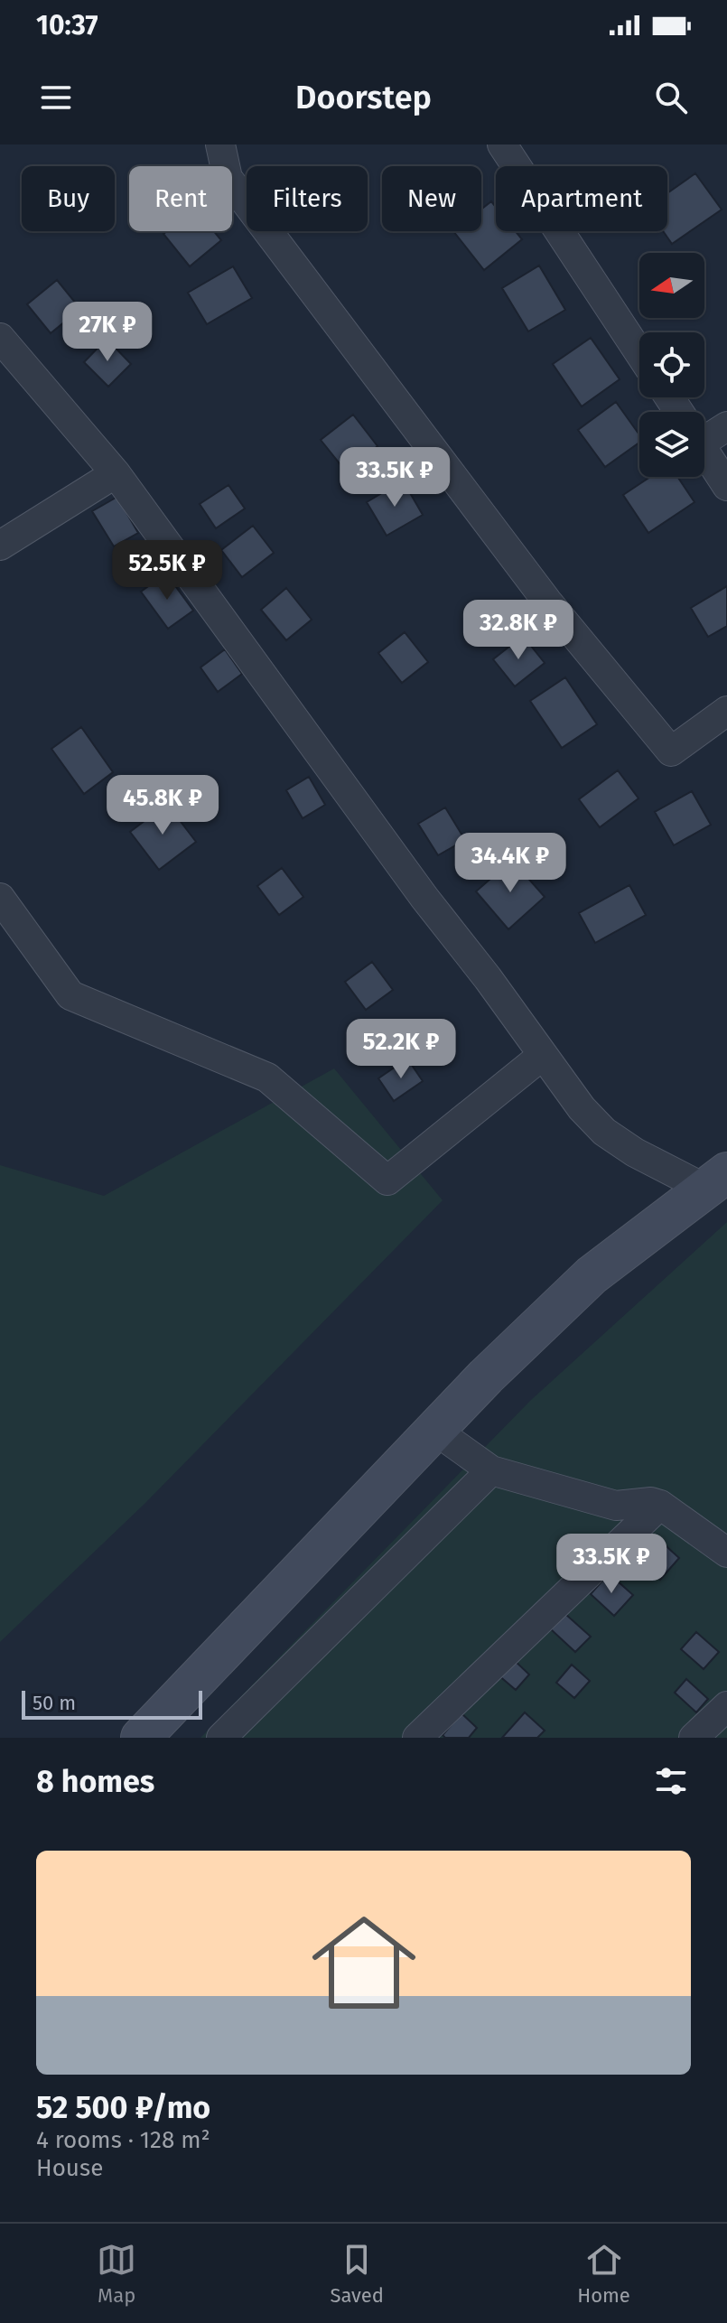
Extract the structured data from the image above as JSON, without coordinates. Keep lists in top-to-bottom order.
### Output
{
  "scale_bar": "50 m",
  "north": "left",
  "page": {
    "status": "10:37",
    "header": "Doorstep",
    "chip": [
      "Buy",
      "Rent",
      "Filters",
      "New",
      "Apartment"
    ],
    "price": [
      "27K ₽",
      "33.5K ₽",
      "52.5K ₽",
      "32.8K ₽",
      "45.8K ₽",
      "34.4K ₽",
      "52.2K ₽",
      "33.5K ₽"
    ],
    "scale": "50 m",
    "heading": "8 homes",
    "list": [
      {
        "name": "52 500 ₽/mo",
        "note": "4 rooms · 128 m² · House"
      }
    ],
    "tabs": ["Map", "Saved", "Home"]
  }
}
